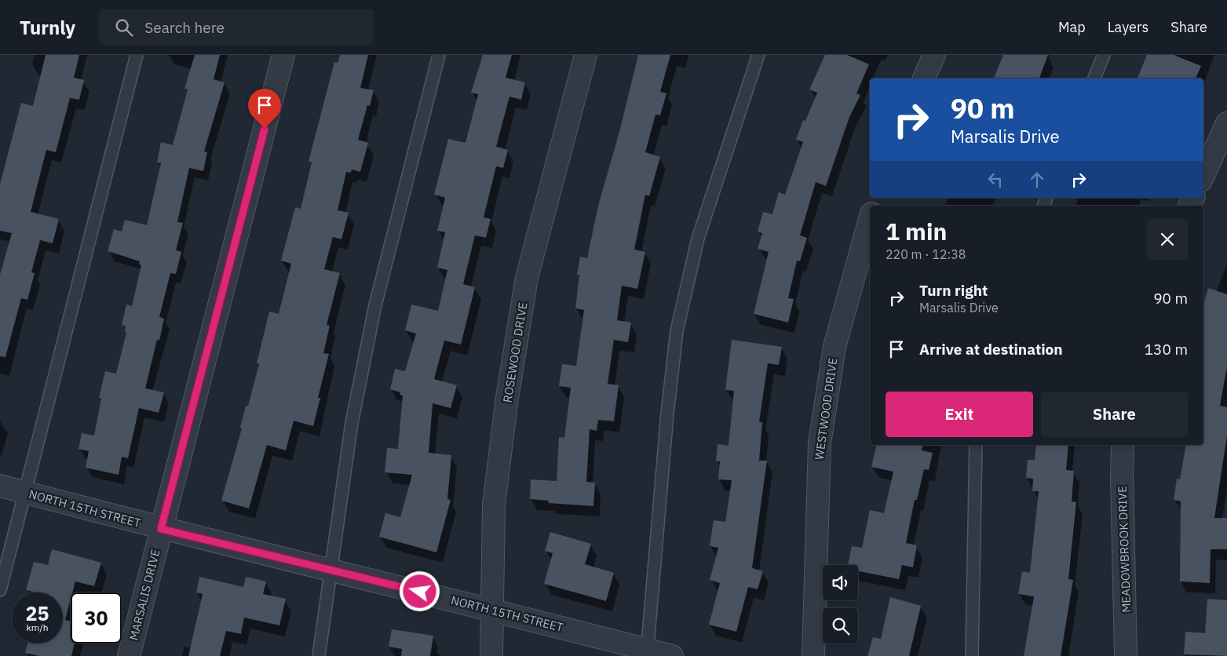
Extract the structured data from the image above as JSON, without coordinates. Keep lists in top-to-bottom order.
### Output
{
  "streets": {
    "street": [
      "ROSEWOOD DRIVE",
      "WESTWOOD DRIVE",
      "NORTH 15TH STREET",
      "MEADOWBROOK DRIVE",
      "MARSALIS DRIVE"
    ]
  },
  "crossings": [
    ["ROSEWOOD DRIVE", "NORTH 15TH STREET"],
    ["NORTH 15TH STREET", "MARSALIS DRIVE"]
  ],
  "page": {
    "header": "Turnly",
    "search": "Search here",
    "nav": ["Map", "Layers", "Share"],
    "turn": ["90 m", "Marsalis Drive"],
    "heading": ["1 min", "220 m · 12:38"],
    "list": [
      {
        "name": "Turn right",
        "note": "Marsalis Drive",
        "value": "90 m"
      },
      {
        "name": "Arrive at destination",
        "value": "130 m"
      }
    ],
    "buttons": ["Exit", "Share"],
    "speed": "25 km/h",
    "limit": "30"
  }
}
